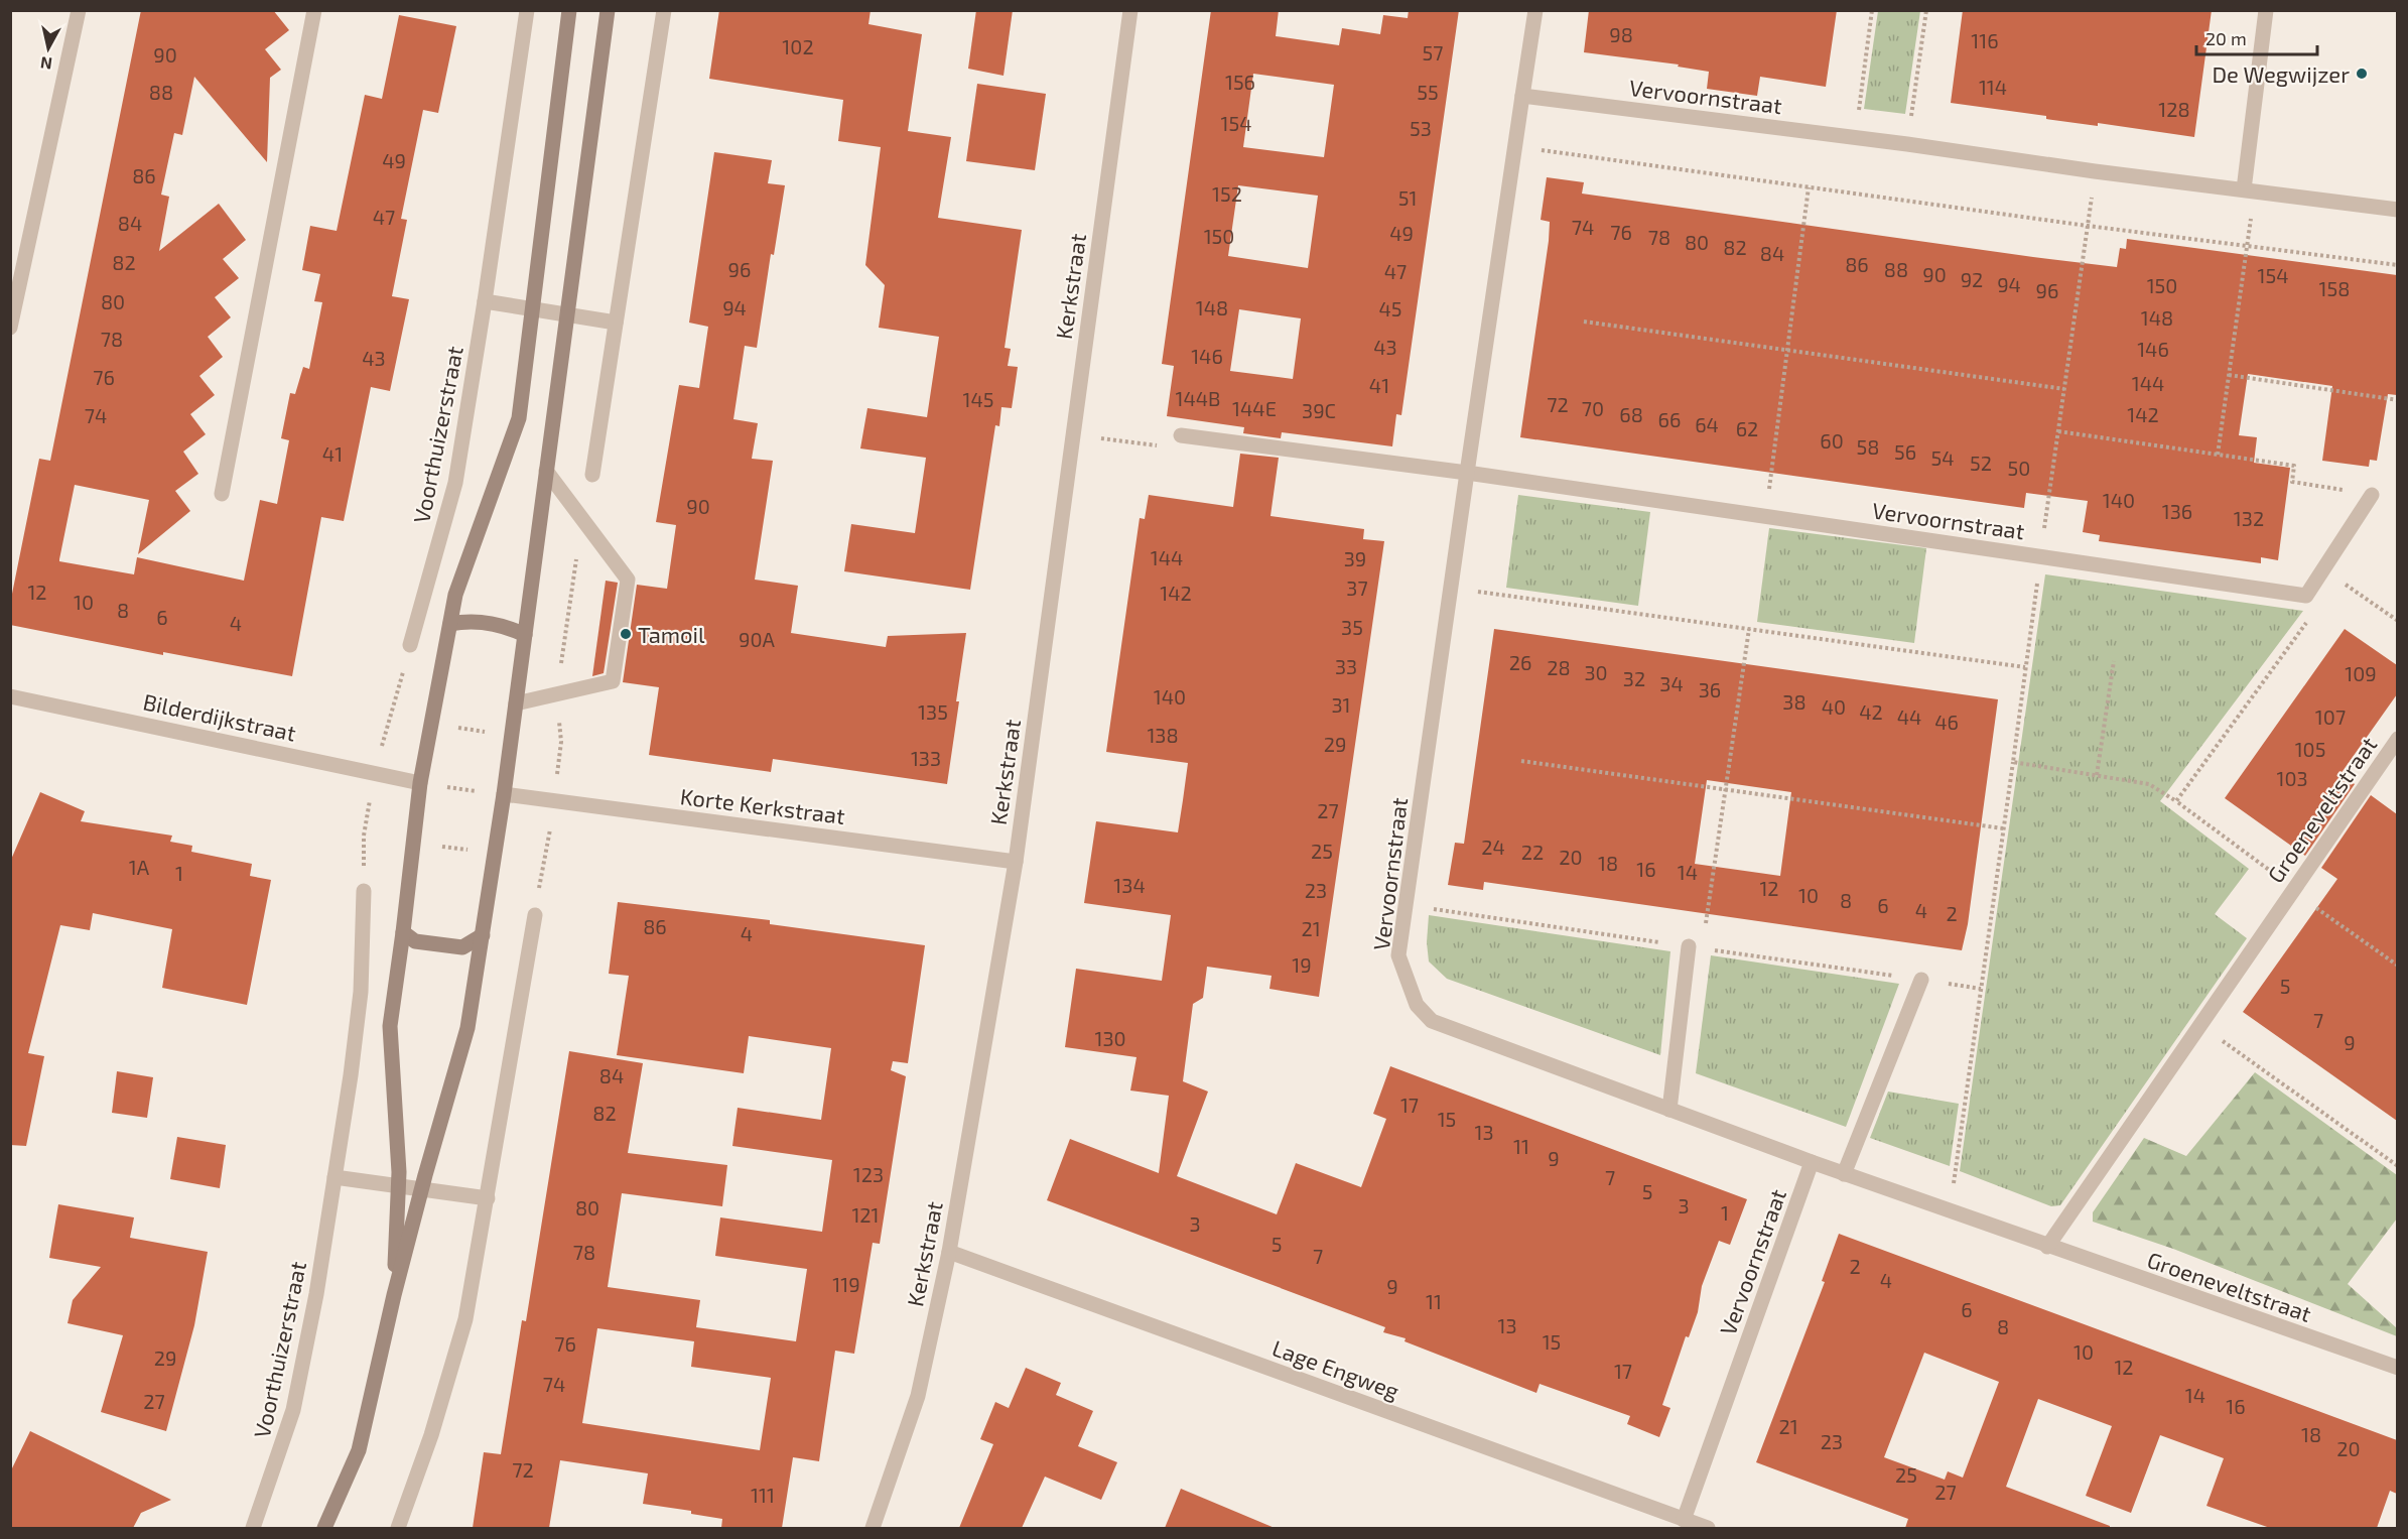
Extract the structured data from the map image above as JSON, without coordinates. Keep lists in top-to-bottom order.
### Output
{
  "streets": {
    "street": [
      "Vervoornstraat",
      "Kerkstraat",
      "Voorthuizerstraat",
      "Bilderdijkstraat",
      "Korte Kerkstraat",
      "Groeneveltstraat",
      "Lage Engweg"
    ]
  },
  "crossings": [
    ["Vervoornstraat", "Groeneveltstraat"],
    ["Vervoornstraat", "Lage Engweg"],
    ["Kerkstraat", "Korte Kerkstraat"],
    ["Kerkstraat", "Lage Engweg"]
  ],
  "places": ["De Wegwijzer", "Tamoil"],
  "house_numbers": [
    "98",
    "116",
    "102",
    "57",
    "90",
    "156",
    "114",
    "88",
    "55",
    "128",
    "154",
    "53",
    "49",
    "86",
    "152",
    "51",
    "47",
    "84",
    "74",
    "76",
    "49",
    "150",
    "78",
    "80",
    "82",
    "84",
    "82",
    "86",
    "96",
    "88",
    "47",
    "90",
    "154",
    "92",
    "94",
    "150",
    "158",
    "96",
    "80",
    "94",
    "148",
    "45",
    "148",
    "78",
    "43",
    "146",
    "146",
    "43",
    "76",
    "144",
    "41",
    "144B",
    "145",
    "72",
    "144E",
    "70",
    "39C",
    "68",
    "142",
    "74",
    "66",
    "64",
    "62",
    "60",
    "58",
    "56",
    "41",
    "54",
    "52",
    "50",
    "140",
    "90",
    "136",
    "132",
    "144",
    "39",
    "37",
    "12",
    "142",
    "10",
    "8",
    "6",
    "4",
    "35",
    "90A",
    "26",
    "33",
    "28",
    "30",
    "109",
    "32",
    "34",
    "36",
    "140",
    "38",
    "31",
    "40",
    "135",
    "42",
    "44",
    "107",
    "46",
    "138",
    "29",
    "105",
    "133",
    "103",
    "27",
    "24",
    "25",
    "22",
    "20",
    "18",
    "1A",
    "16",
    "14",
    "1",
    "134",
    "12",
    "23",
    "10",
    "8",
    "6",
    "4",
    "2",
    "86",
    "21",
    "4",
    "19",
    "5",
    "7",
    "130",
    "9",
    "84",
    "17",
    "82",
    "15",
    "13",
    "11",
    "9",
    "123",
    "7",
    "5",
    "3",
    "80",
    "1",
    "121",
    "3",
    "5",
    "78",
    "7",
    "2",
    "4",
    "119",
    "9",
    "11",
    "6",
    "13",
    "8",
    "15",
    "76",
    "10",
    "29",
    "12",
    "17",
    "74",
    "14",
    "27",
    "16",
    "21",
    "18",
    "23",
    "20",
    "72",
    "25",
    "27",
    "111"
  ],
  "scale_bar": "20 m",
  "north": "bottom"
}
